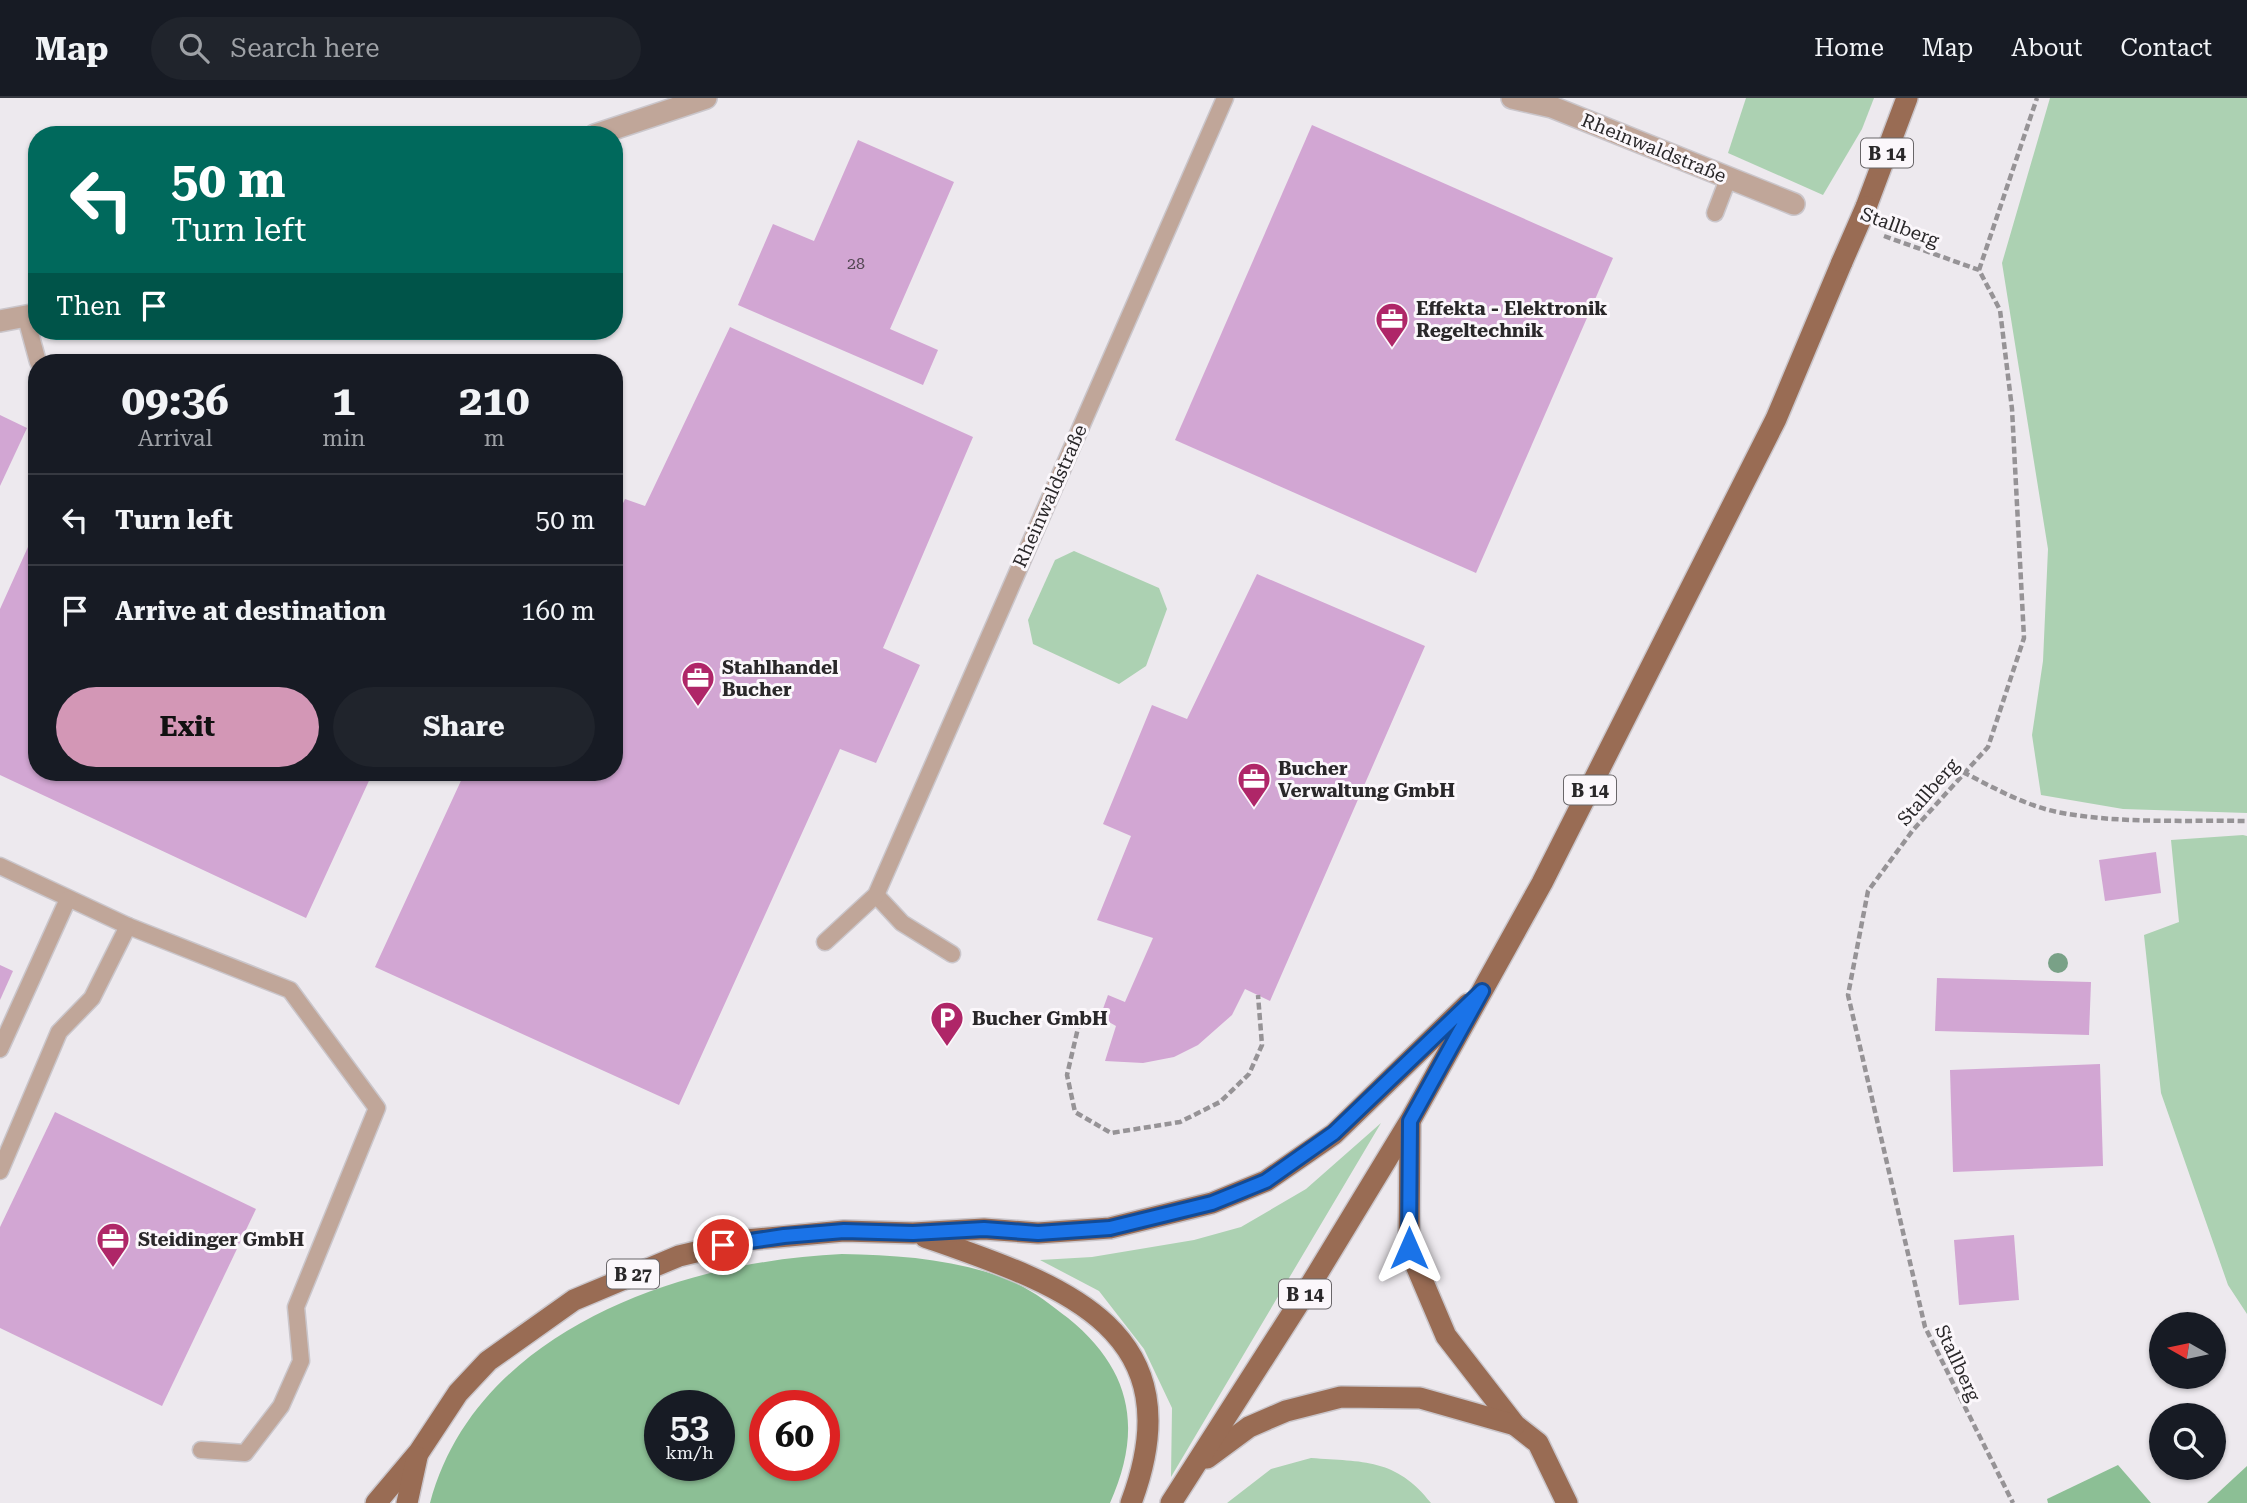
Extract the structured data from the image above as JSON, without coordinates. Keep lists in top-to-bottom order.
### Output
{
  "streets": {
    "main road": ["B 14", "B 27"],
    "street": ["Rheinwaldstraße"],
    "path": ["Stallberg"]
  },
  "places": {
    "office": [
      "Effekta - Elektronik Regeltechnik",
      "Stahlhandel Bucher",
      "Bucher Verwaltung GmbH",
      "Steidinger GmbH"
    ],
    "parking": ["Bucher GmbH"]
  },
  "house_numbers": ["28"],
  "north": "left",
  "page": {
    "header": "Map",
    "search": "Search here",
    "nav": [
      "Home",
      "Map",
      "About",
      "Contact"
    ],
    "turn": ["50 m", "Turn left"],
    "then": "Then",
    "eta": [
      "09:36",
      "Arrival",
      "1",
      "min",
      "210",
      "m"
    ],
    "list": [
      {
        "name": "Turn left",
        "value": "50 m"
      },
      {
        "name": "Arrive at destination",
        "value": "160 m"
      }
    ],
    "buttons": ["Exit", "Share"],
    "speed": "53 km/h",
    "limit": "60"
  }
}
